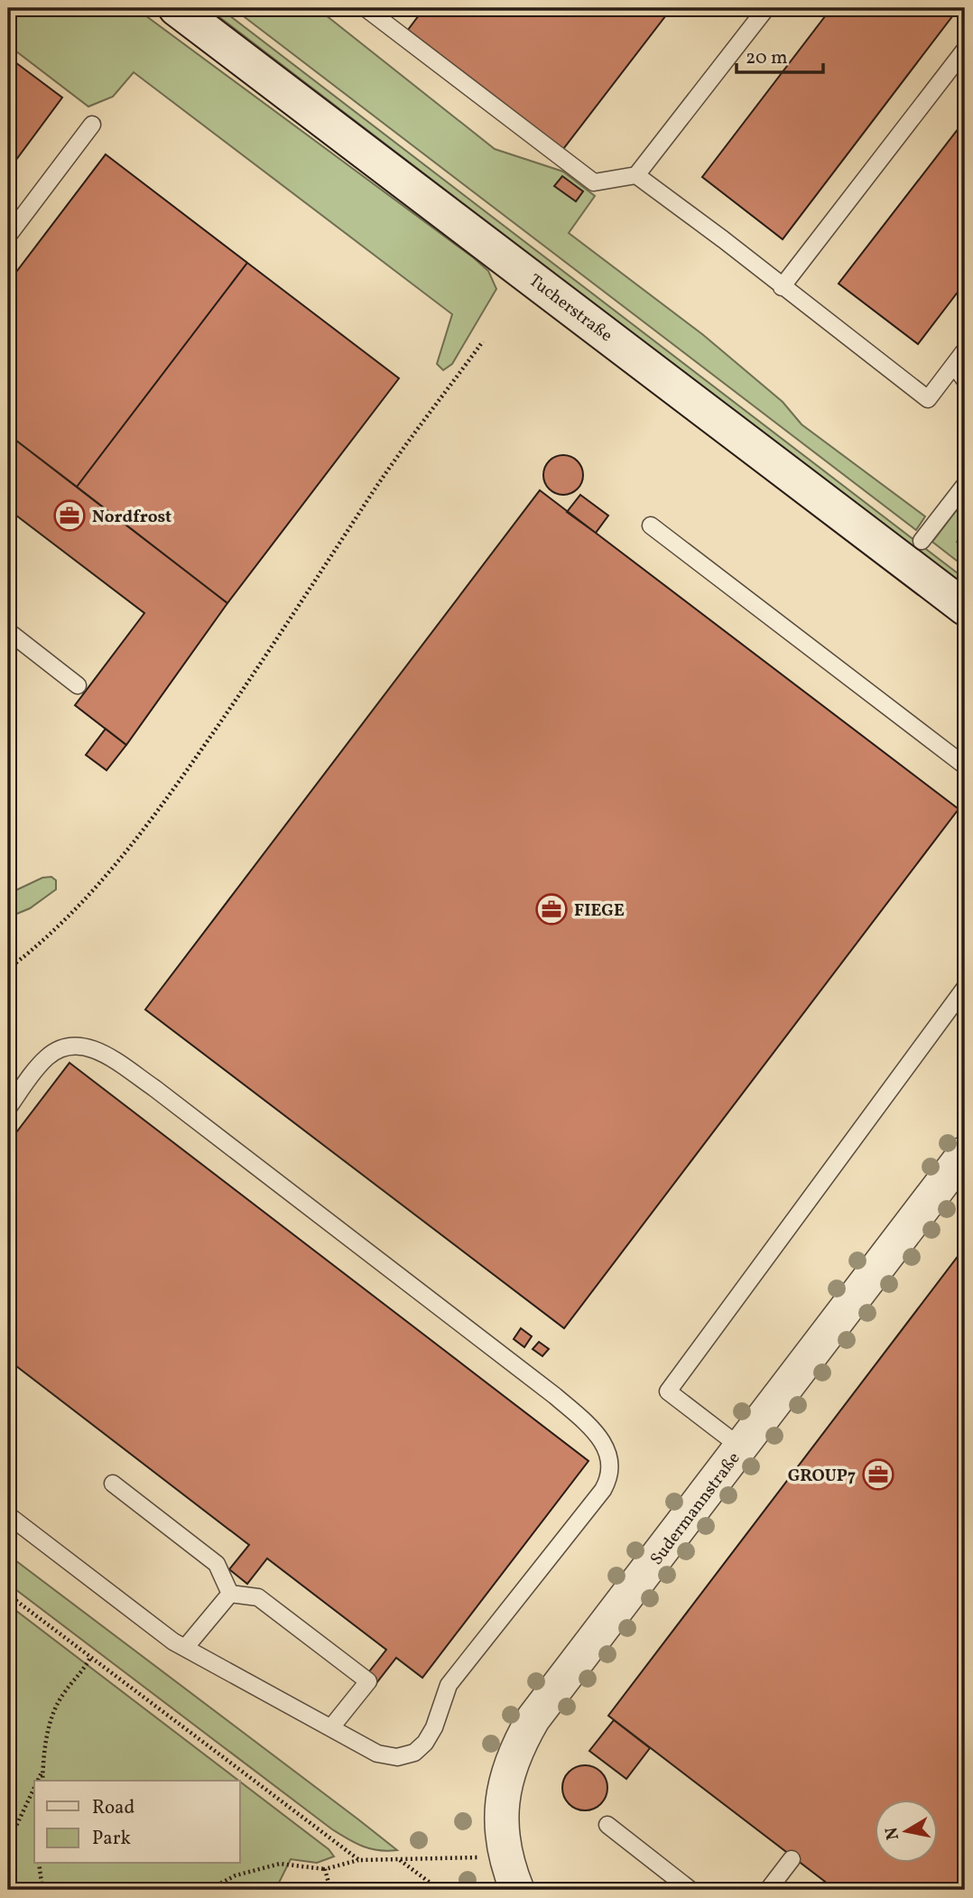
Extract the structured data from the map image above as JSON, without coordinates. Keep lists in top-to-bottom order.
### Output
{
  "streets": {
    "main road": ["Tucherstraße"],
    "street": ["Sudermannstraße"]
  },
  "places": {
    "office": ["Nordfrost", "FIEGE", "GROUP7"]
  },
  "legend": ["Road", "Park"],
  "scale_bar": "20 m",
  "north": "left"
}
